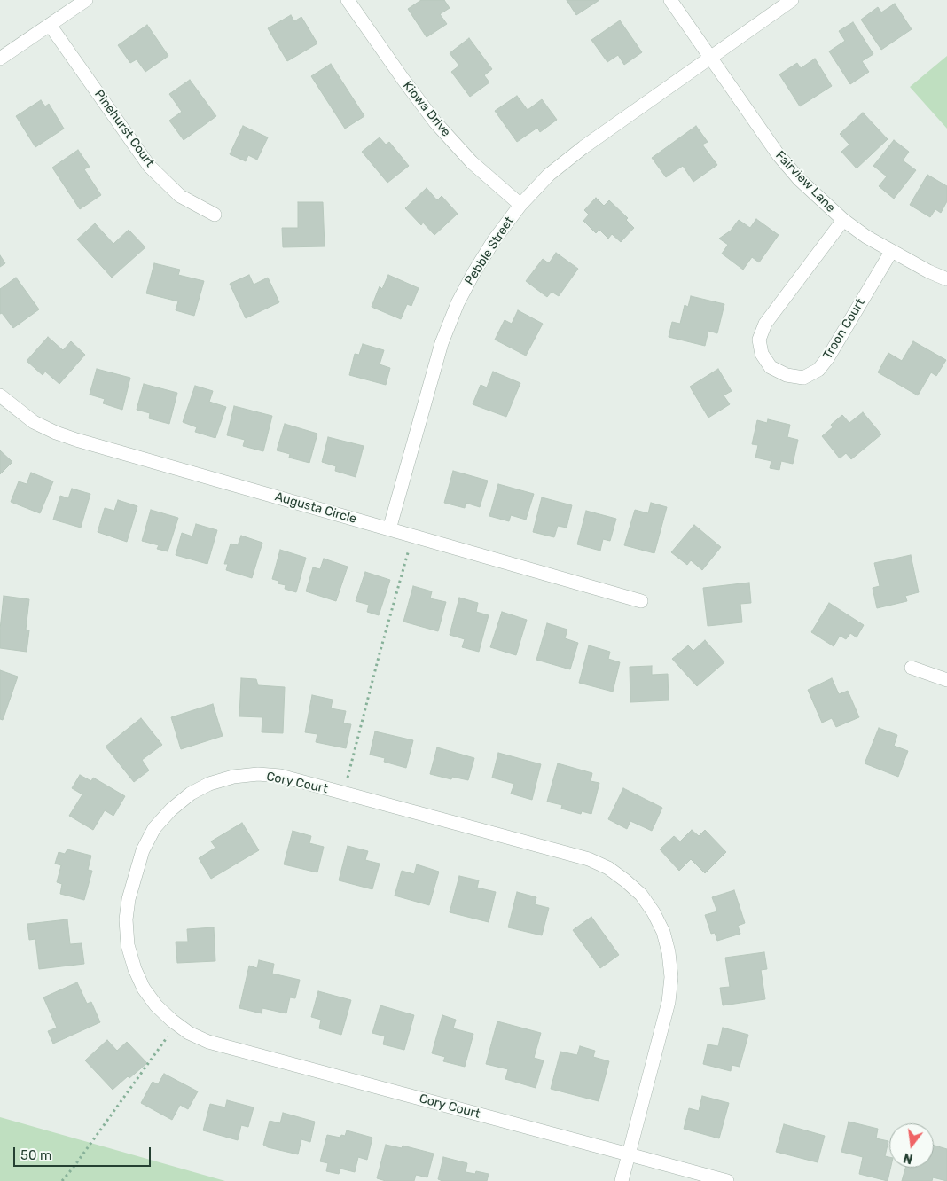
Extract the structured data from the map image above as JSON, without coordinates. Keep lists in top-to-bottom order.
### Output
{
  "streets": {
    "street": [
      "Kiowa Drive",
      "Pinehurst Court",
      "Fairview Lane",
      "Pebble Street",
      "Troon Court",
      "Augusta Circle",
      "Cory Court"
    ]
  },
  "crossings": [
    ["Kiowa Drive", "Pebble Street"],
    ["Fairview Lane", "Pebble Street"],
    ["Fairview Lane", "Troon Court"],
    ["Pebble Street", "Augusta Circle"]
  ],
  "scale_bar": "50 m",
  "north": "bottom"
}
